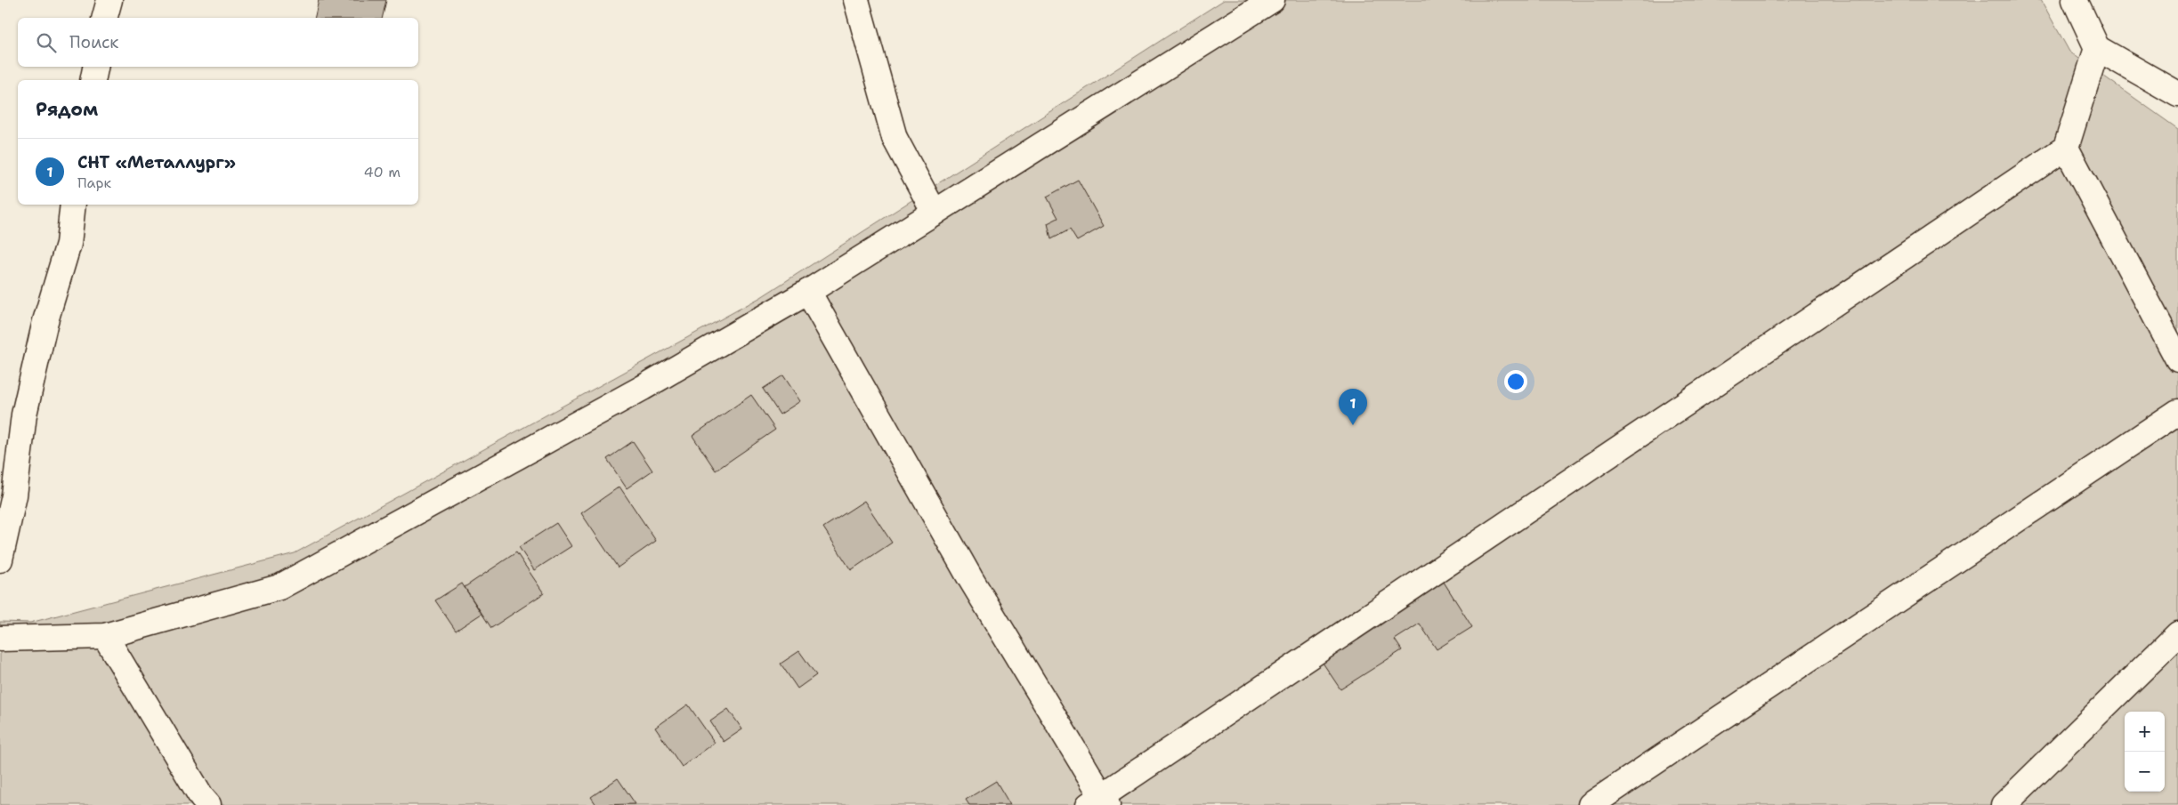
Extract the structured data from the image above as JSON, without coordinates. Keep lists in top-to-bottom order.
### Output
{
  "page": {
    "search": "Поиск",
    "heading": "Рядом",
    "list": [
      {
        "mark": "1",
        "name": "СНТ «Металлург»",
        "note": "Парк",
        "value": "40 m"
      }
    ],
    "pins": "1",
    "map_buttons": ["+", "−"]
  }
}
